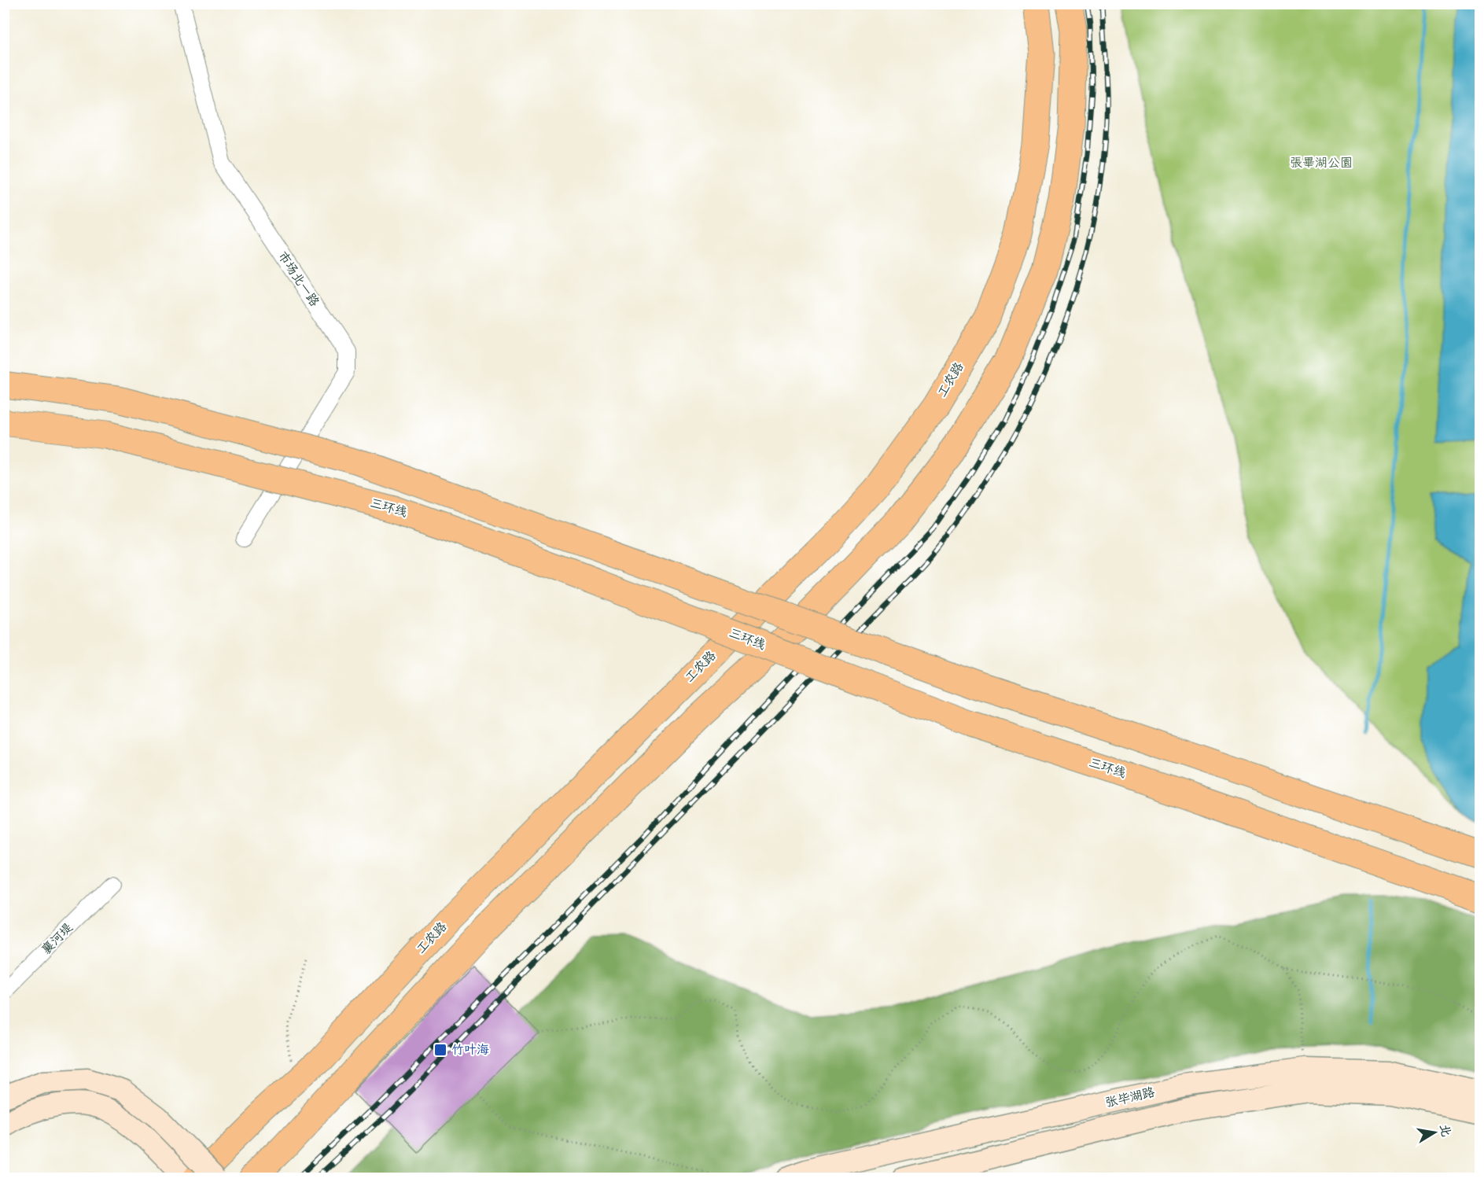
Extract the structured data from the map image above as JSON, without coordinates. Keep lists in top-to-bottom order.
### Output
{
  "streets": {
    "highway": ["工农路", "三环线"],
    "main road": ["张毕湖路"],
    "street": ["市场北一路", "襄河堤"]
  },
  "parks": ["張畢湖公園"],
  "places": {
    "transit": ["竹叶海"]
  },
  "north": "right"
}
